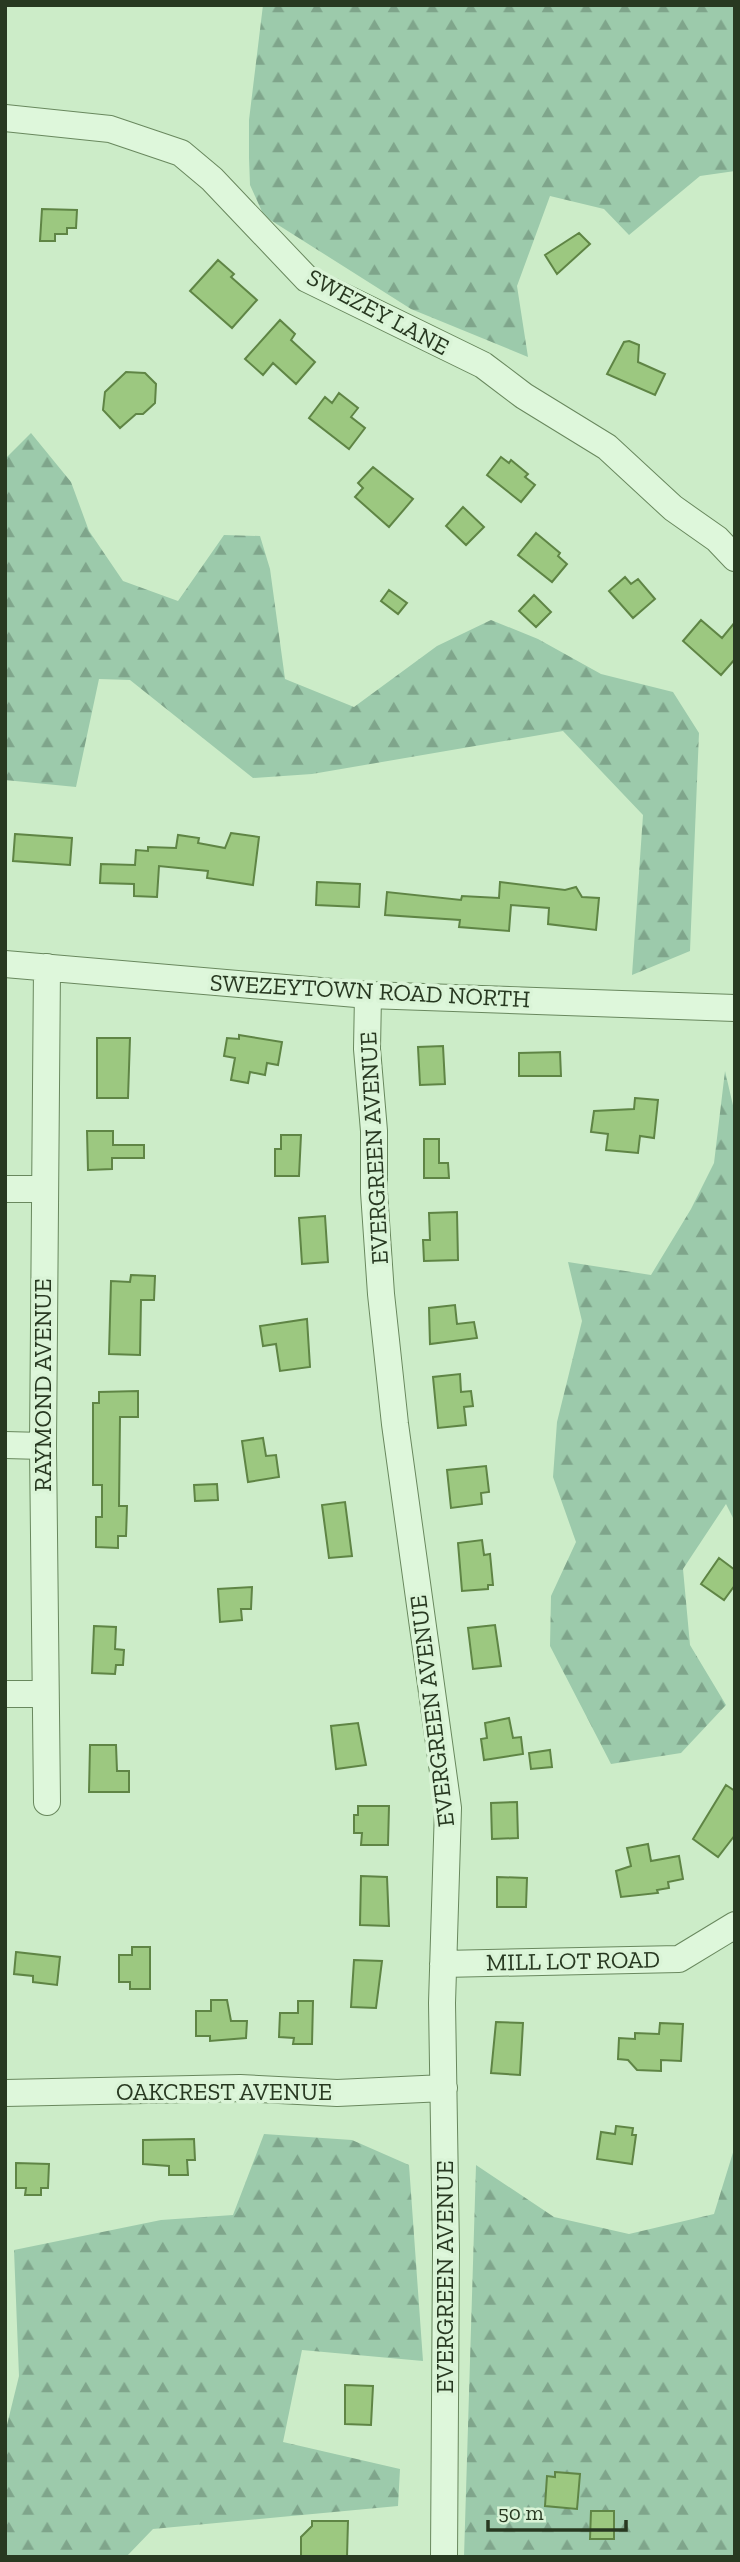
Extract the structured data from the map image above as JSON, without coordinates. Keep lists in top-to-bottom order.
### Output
{
  "streets": {
    "street": [
      "SWEZEY LANE",
      "SWEZEYTOWN ROAD NORTH",
      "EVERGREEN AVENUE",
      "RAYMOND AVENUE",
      "MILL LOT ROAD",
      "OAKCREST AVENUE"
    ]
  },
  "crossings": [
    ["SWEZEYTOWN ROAD NORTH", "EVERGREEN AVENUE"],
    ["SWEZEYTOWN ROAD NORTH", "RAYMOND AVENUE"],
    ["EVERGREEN AVENUE", "MILL LOT ROAD"],
    ["EVERGREEN AVENUE", "OAKCREST AVENUE"]
  ],
  "scale_bar": "50 m"
}
